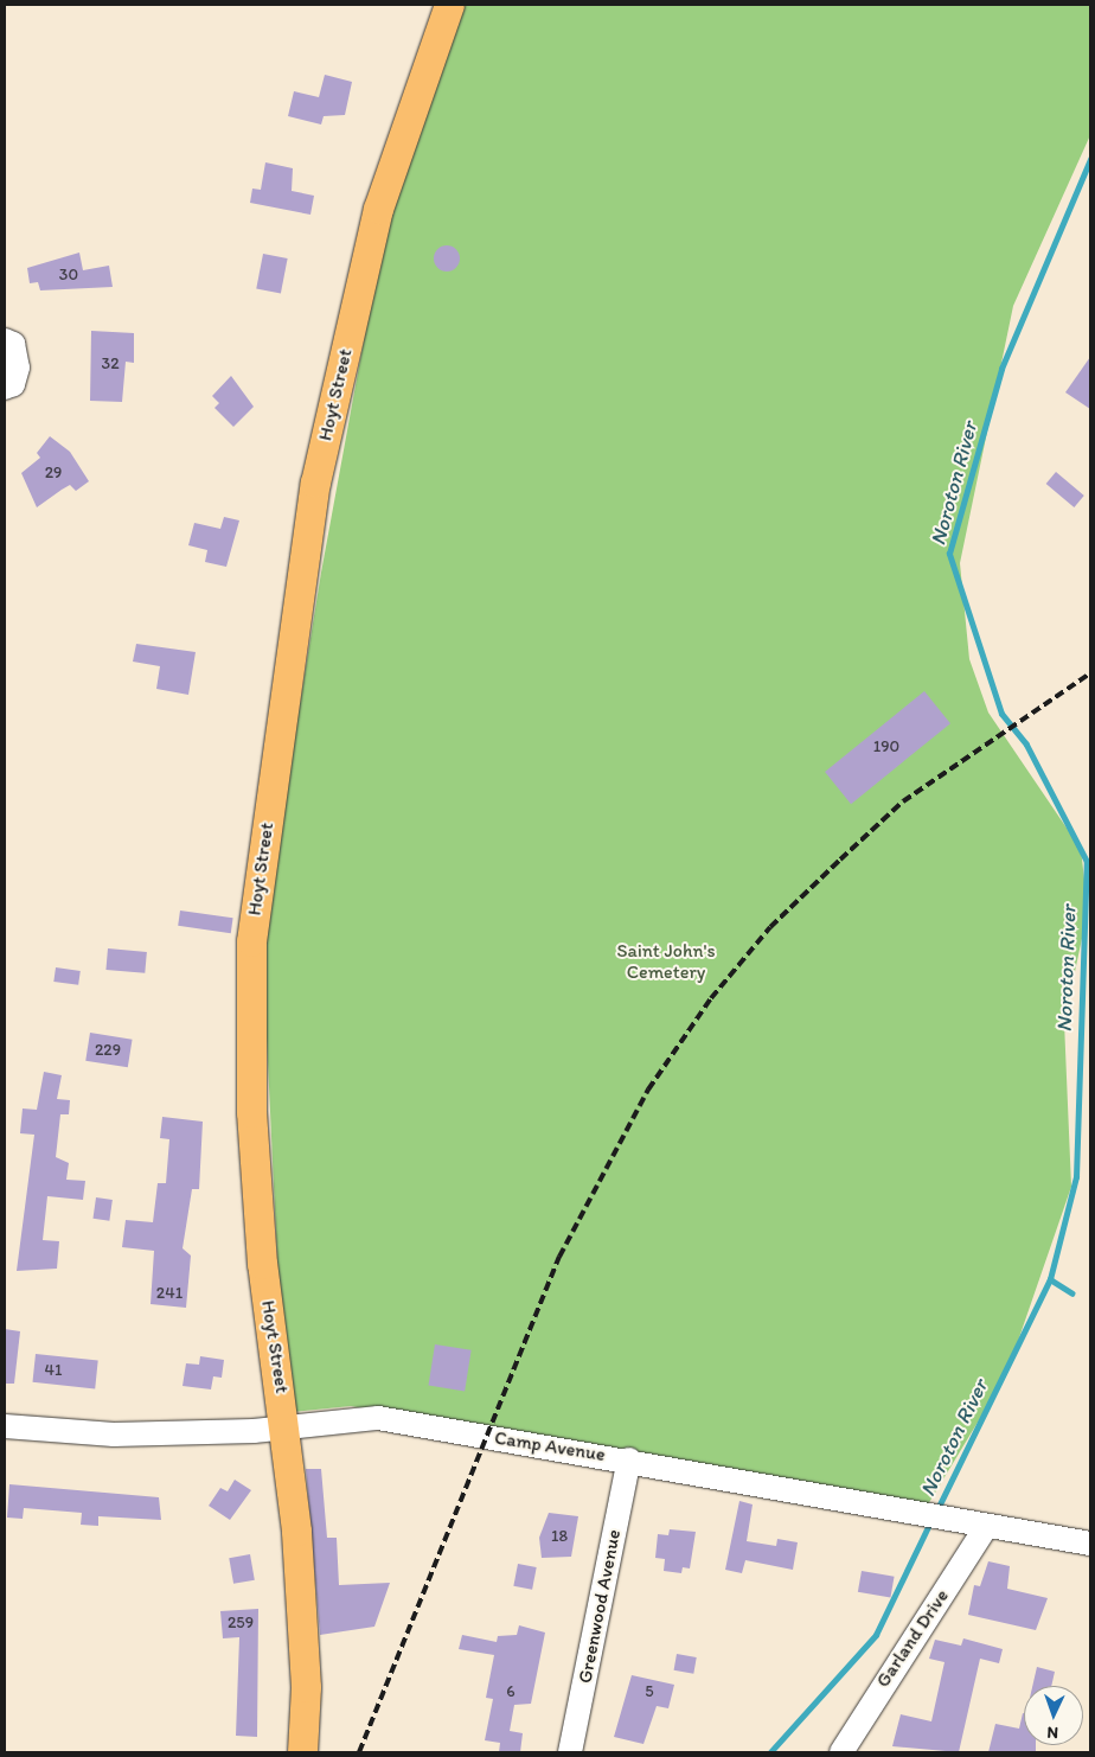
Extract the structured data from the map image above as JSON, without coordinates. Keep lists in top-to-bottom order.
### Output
{
  "streets": {
    "main road": ["Hoyt Street"],
    "street": ["Camp Avenue", "Greenwood Avenue", "Garland Drive"]
  },
  "crossings": [
    ["Hoyt Street", "Camp Avenue"],
    ["Camp Avenue", "Greenwood Avenue"],
    ["Camp Avenue", "Garland Drive"]
  ],
  "water": ["Noroton River"],
  "parks": ["Saint John's Cemetery"],
  "house_numbers": [
    "30",
    "32",
    "29",
    "190",
    "229",
    "241",
    "41",
    "18",
    "259",
    "6",
    "5"
  ],
  "north": "bottom"
}
